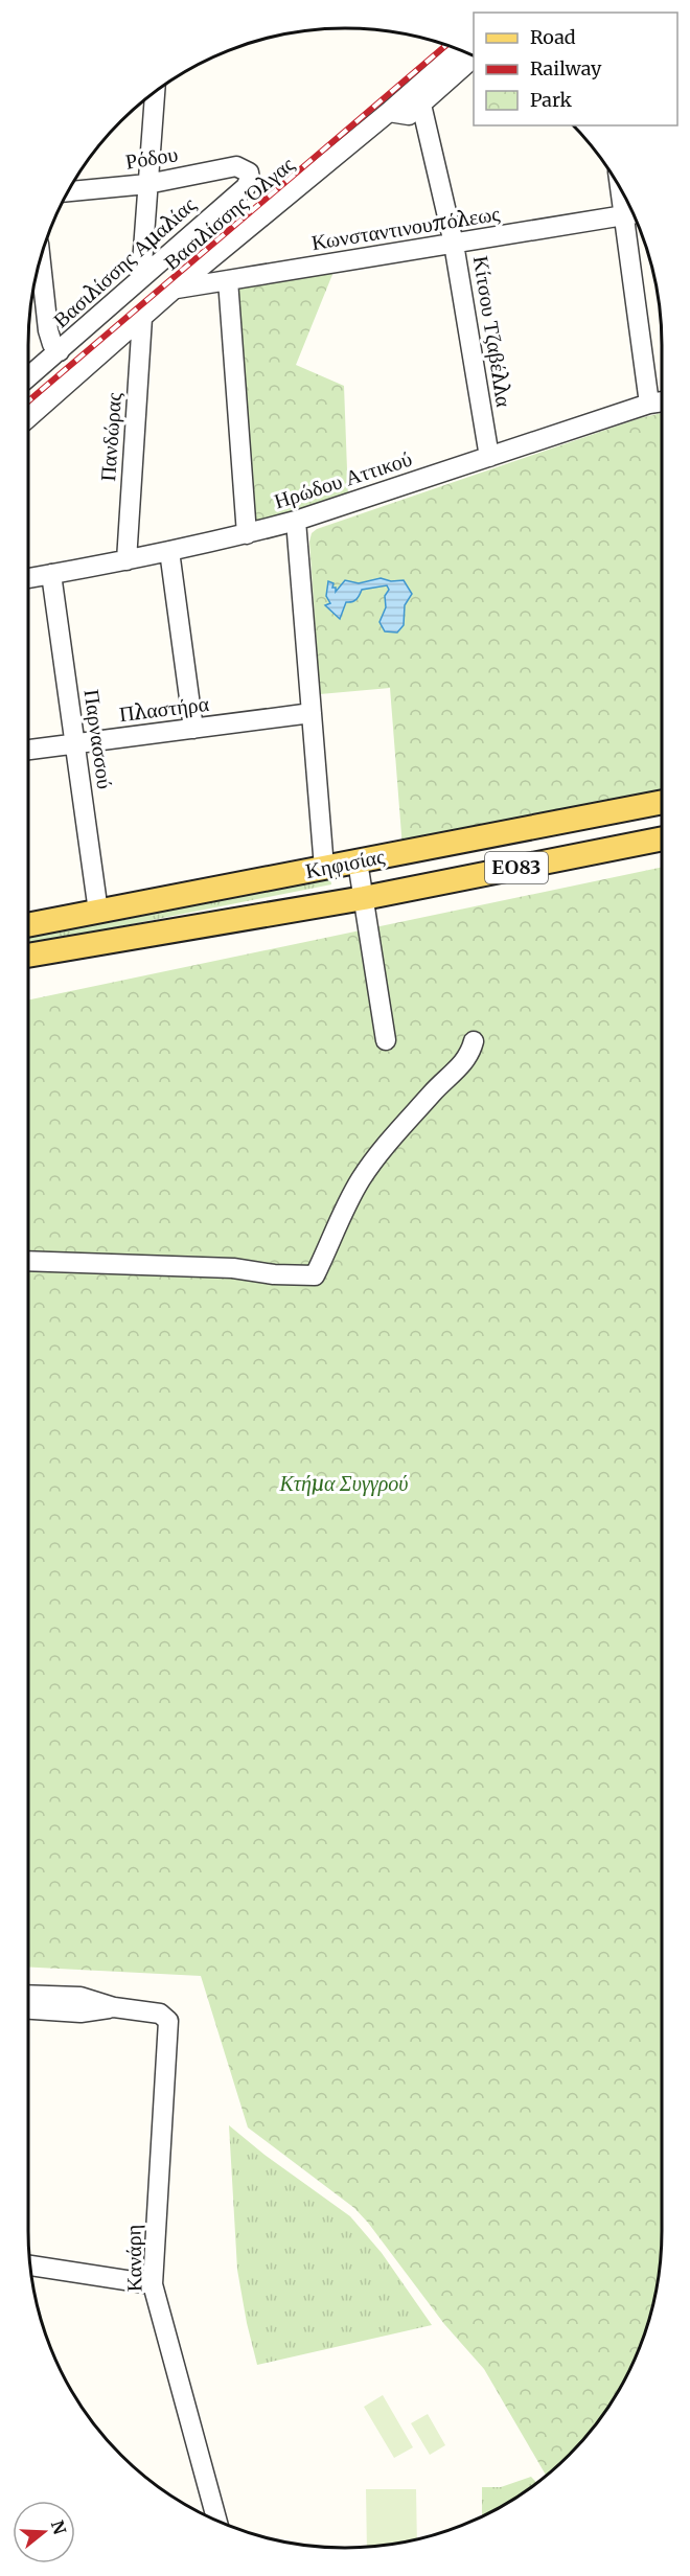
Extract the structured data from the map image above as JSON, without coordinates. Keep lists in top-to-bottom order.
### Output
{
  "streets": {
    "main road": ["Κηφισίας", "ΕΟ83"],
    "street": [
      "Ρόδου",
      "Βασιλίσσης Όλγας",
      "Κωνσταντινουπόλεως",
      "Βασιλίσσης Αμαλίας",
      "Κίτσου Τζαβέλλα",
      "Πανδώρας",
      "Ηρώδου Αττικού",
      "Πλαστήρα",
      "Παρνασσού",
      "Κανάρη"
    ]
  },
  "crossings": [
    ["Ρόδου", "Βασιλίσσης Αμαλίας"],
    ["Βασιλίσσης Όλγας", "Κωνσταντινουπόλεως"],
    ["Βασιλίσσης Όλγας", "Πανδώρας"],
    ["Κωνσταντινουπόλεως", "Κίτσου Τζαβέλλα"],
    ["Κίτσου Τζαβέλλα", "Ηρώδου Αττικού"],
    ["Πανδώρας", "Ηρώδου Αττικού"],
    ["Ηρώδου Αττικού", "Παρνασσού"],
    ["Πλαστήρα", "Παρνασσού"],
    ["Παρνασσού", "Κηφισίας"]
  ],
  "parks": ["Κτήμα Συγγρού"],
  "legend": ["Road", "Railway", "Park"],
  "north": "right"
}
